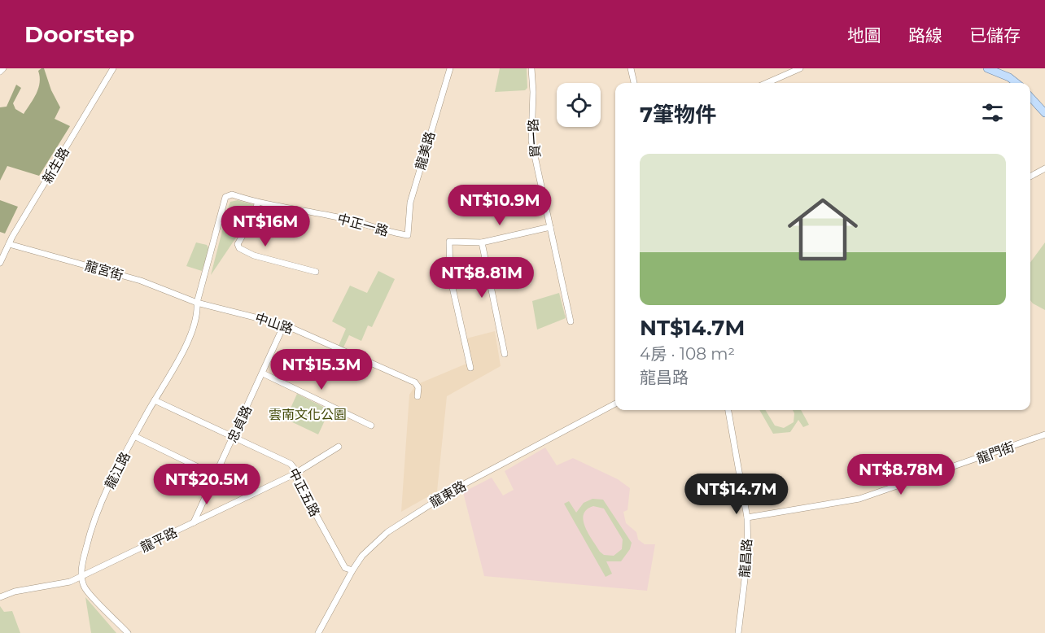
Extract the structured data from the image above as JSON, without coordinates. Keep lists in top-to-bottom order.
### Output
{
  "streets": {
    "street": [
      "貿一路",
      "龍美路",
      "新生路",
      "中正一路",
      "龍宮街",
      "中山路",
      "忠貞路",
      "龍門街",
      "龍江路",
      "中正五路",
      "龍東路",
      "龍平路",
      "龍昌路"
    ]
  },
  "crossings": [
    ["龍美路", "中正一路"],
    ["新生路", "龍宮街"],
    ["中正一路", "龍宮街"],
    ["中正一路", "中山路"],
    ["中正一路", "龍江路"],
    ["龍宮街", "中山路"],
    ["龍宮街", "龍江路"],
    ["中山路", "忠貞路"],
    ["中山路", "龍江路"],
    ["忠貞路", "中正五路"],
    ["忠貞路", "龍平路"],
    ["龍門街", "龍昌路"],
    ["龍江路", "中正五路"],
    ["龍江路", "龍平路"],
    ["中正五路", "龍東路"],
    ["中正五路", "龍平路"]
  ],
  "parks": ["雲南文化公園"],
  "page": {
    "header": "Doorstep",
    "nav": ["地圖", "路線", "已儲存"],
    "heading": "7筆物件",
    "list": [
      {
        "name": "NT$14.7M",
        "note": "4房 · 108 m² · 龍昌路"
      }
    ],
    "price": [
      "NT$10.9M",
      "NT$16M",
      "NT$8.81M",
      "NT$15.3M",
      "NT$8.78M",
      "NT$20.5M",
      "NT$14.7M"
    ]
  }
}
